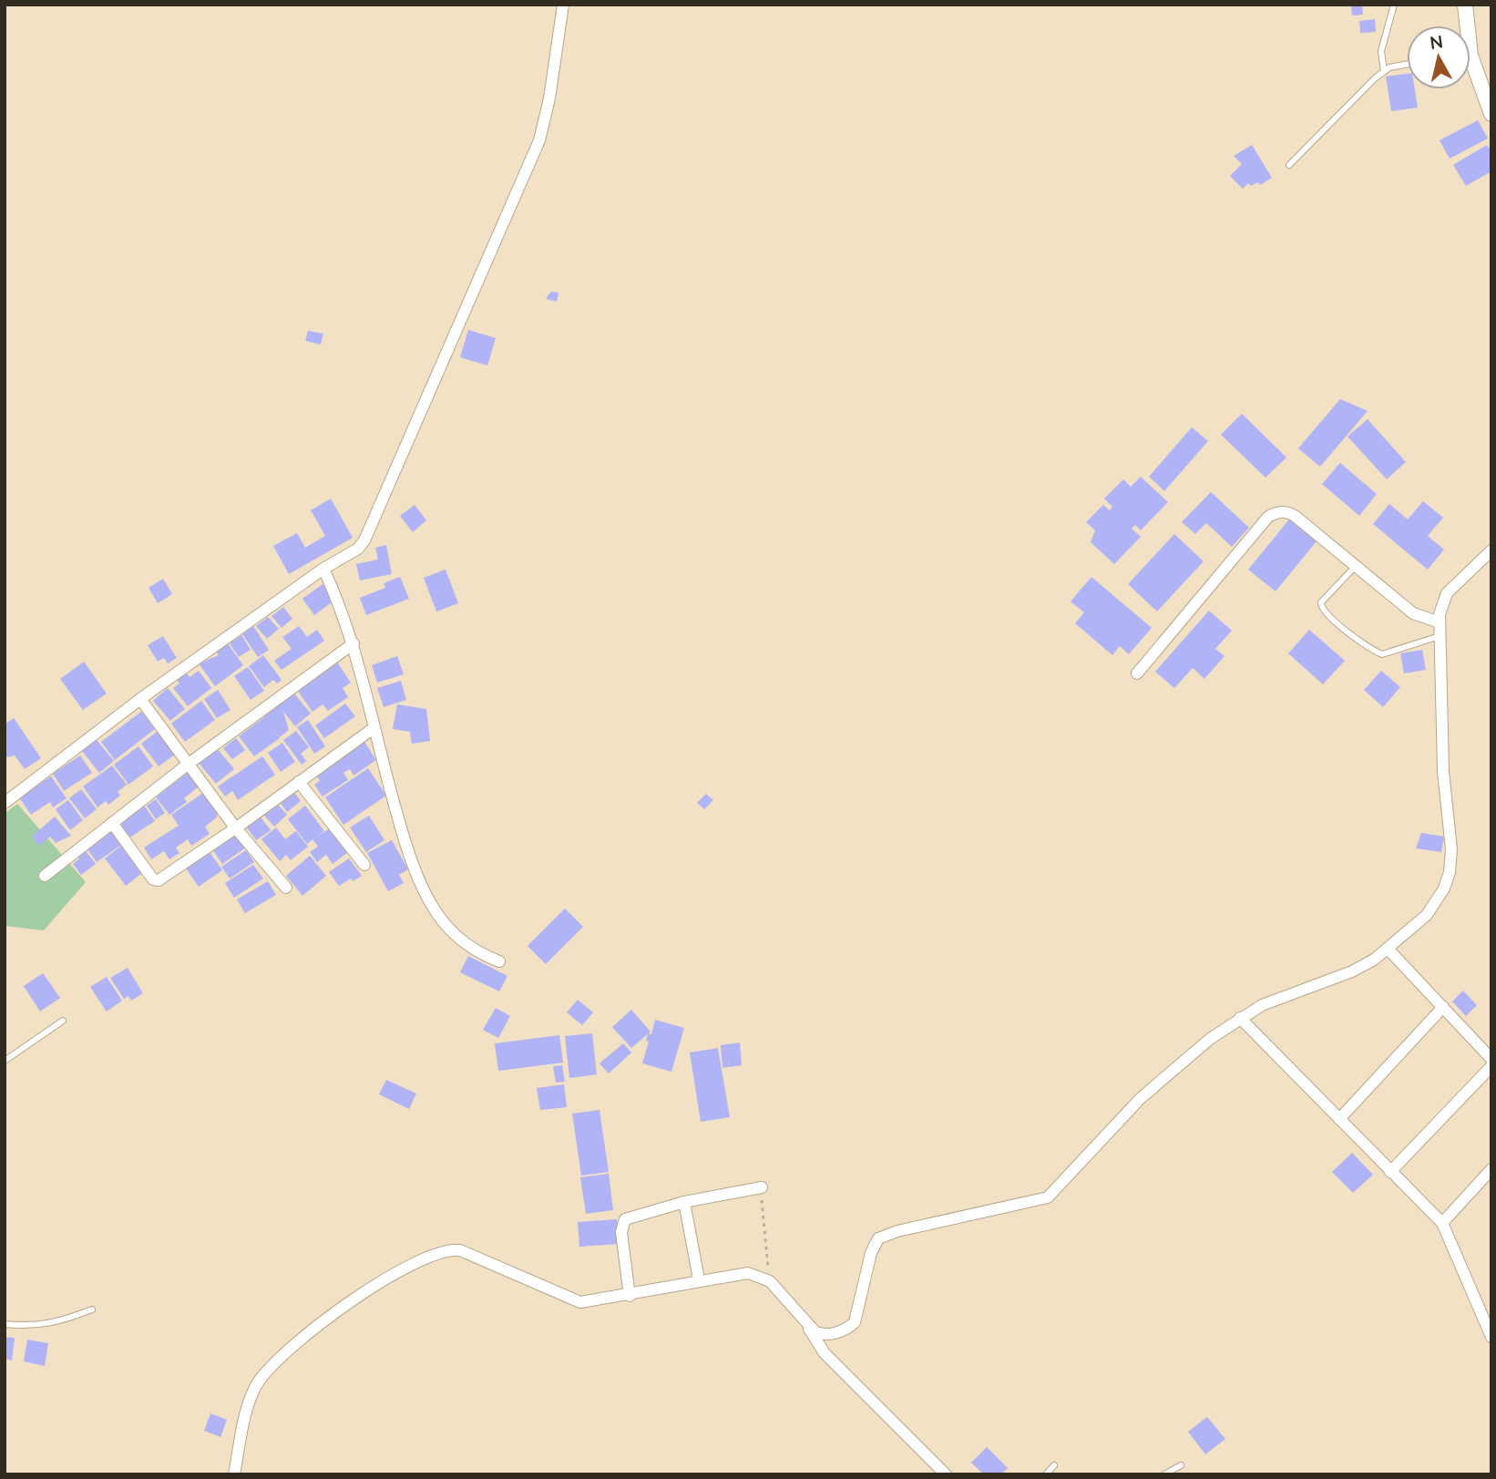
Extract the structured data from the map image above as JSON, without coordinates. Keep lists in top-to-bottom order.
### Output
{
  "north": "top"
}
